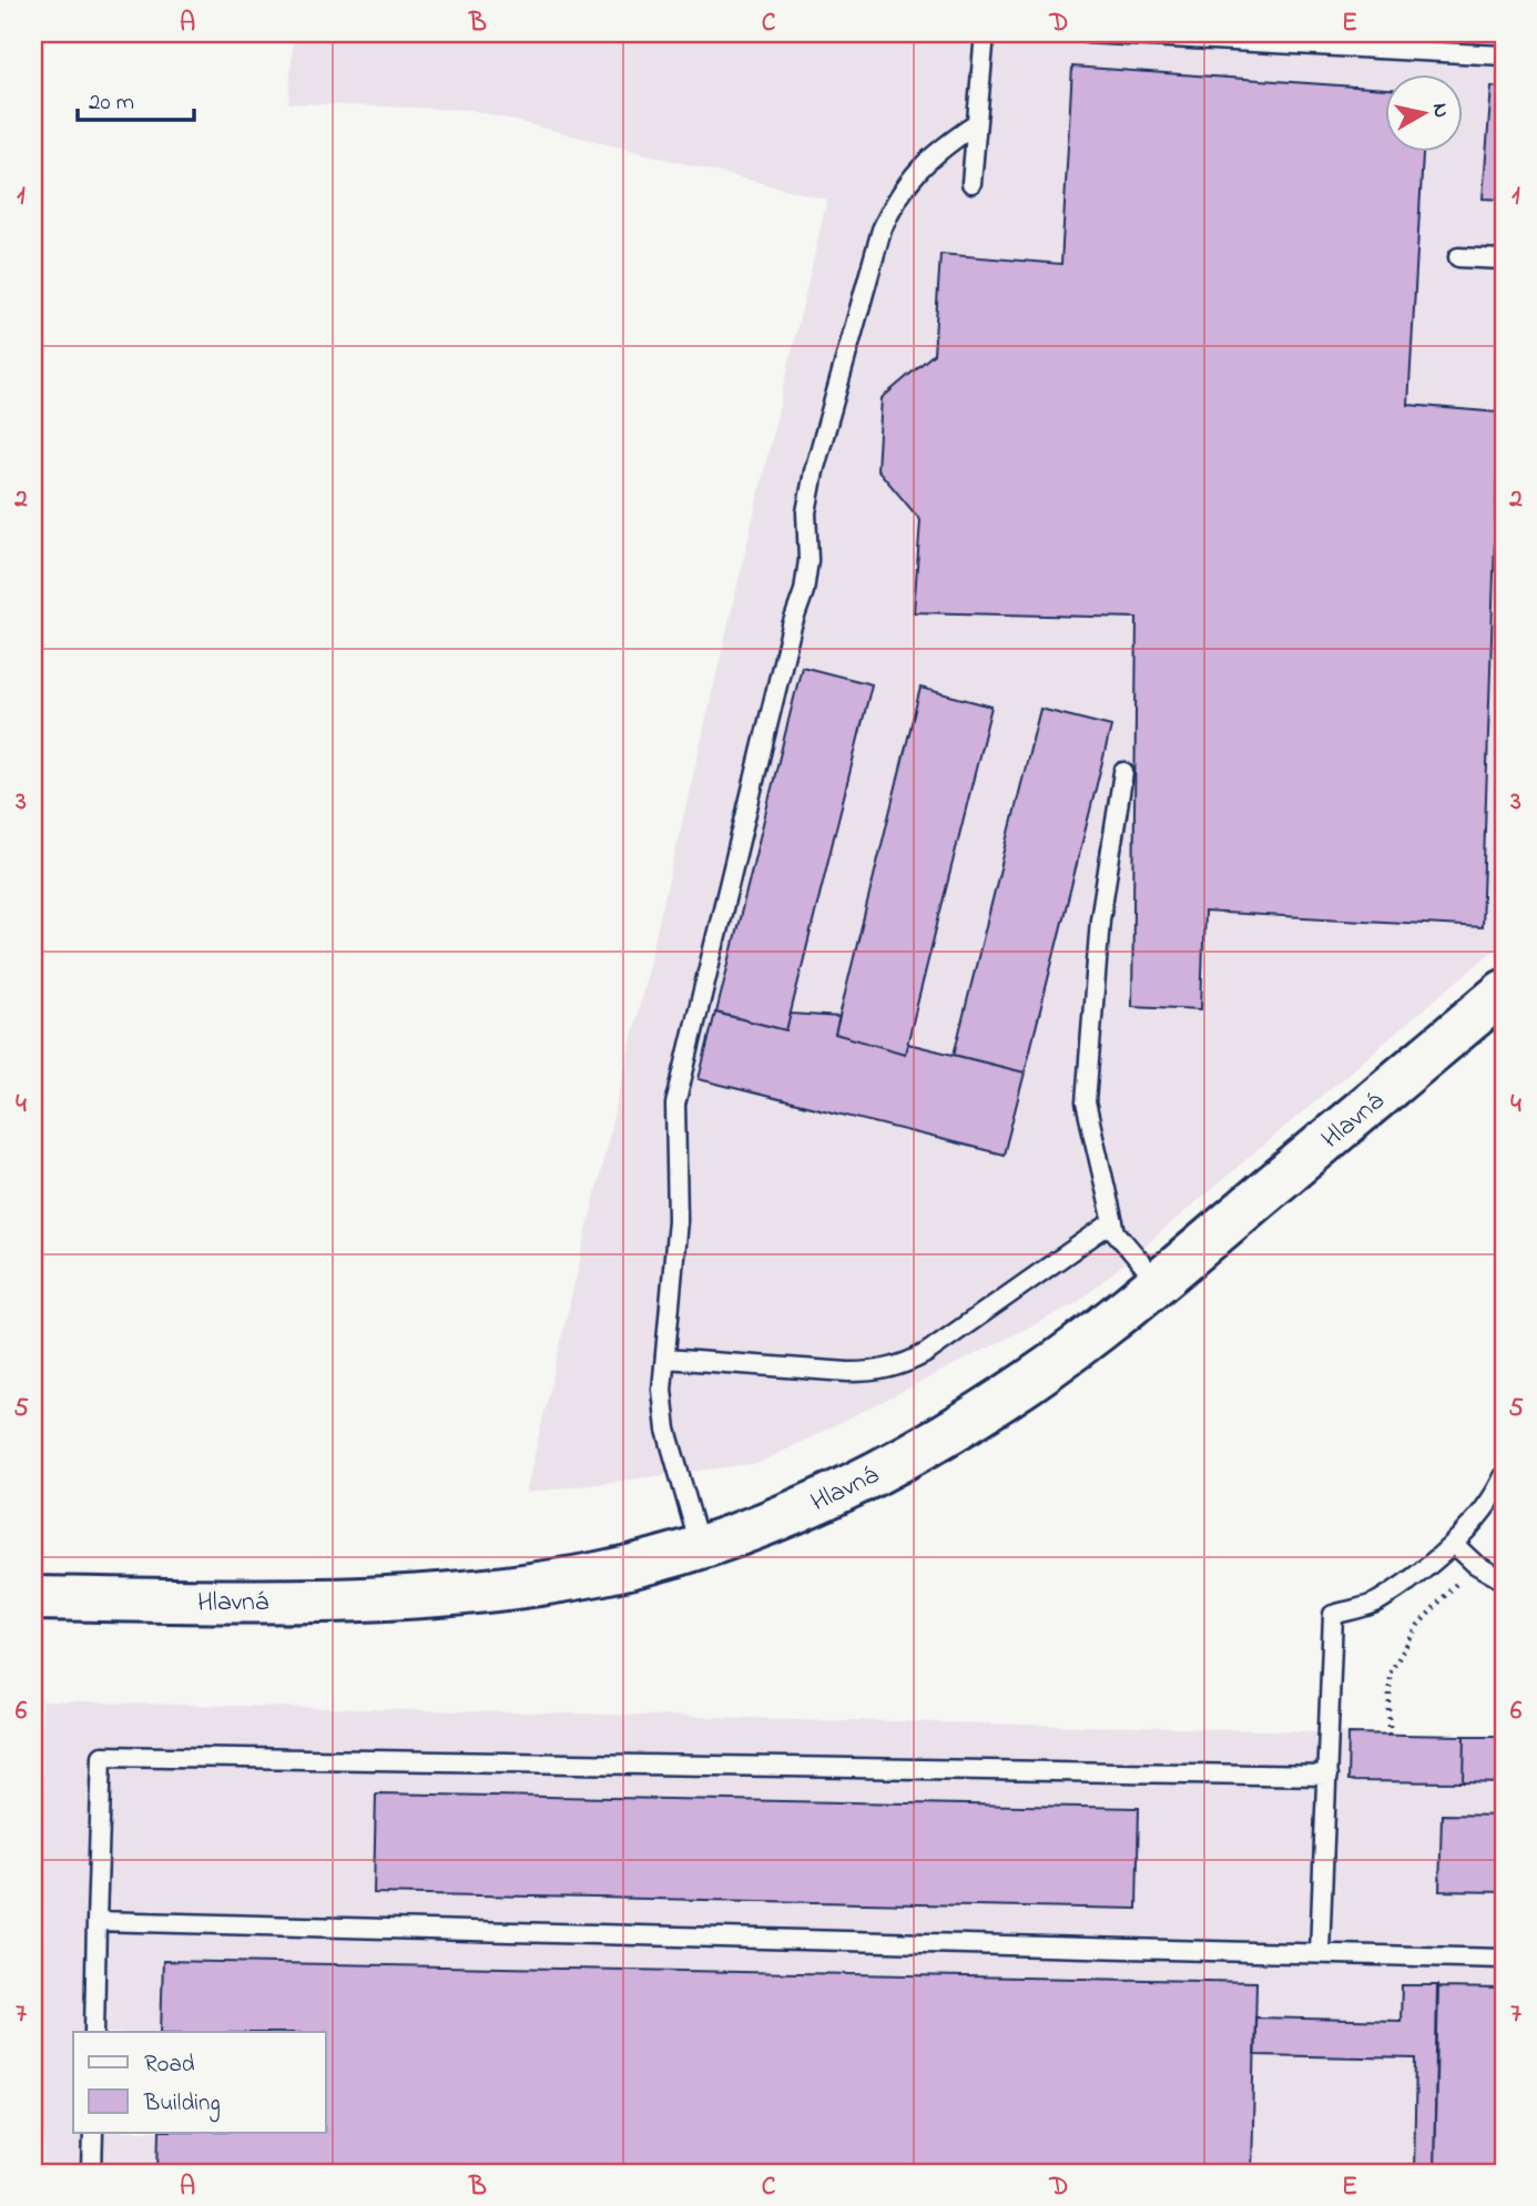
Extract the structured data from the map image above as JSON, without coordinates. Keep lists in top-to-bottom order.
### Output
{
  "streets": {
    "street": ["Hlavná"]
  },
  "legend": ["Road", "Building"],
  "scale_bar": "20 m",
  "north": "right",
  "grid": {
    "columns": [
      "A",
      "B",
      "C",
      "D",
      "E"
    ],
    "rows": [
      "1",
      "2",
      "3",
      "4",
      "5",
      "6",
      "7"
    ]
  }
}
